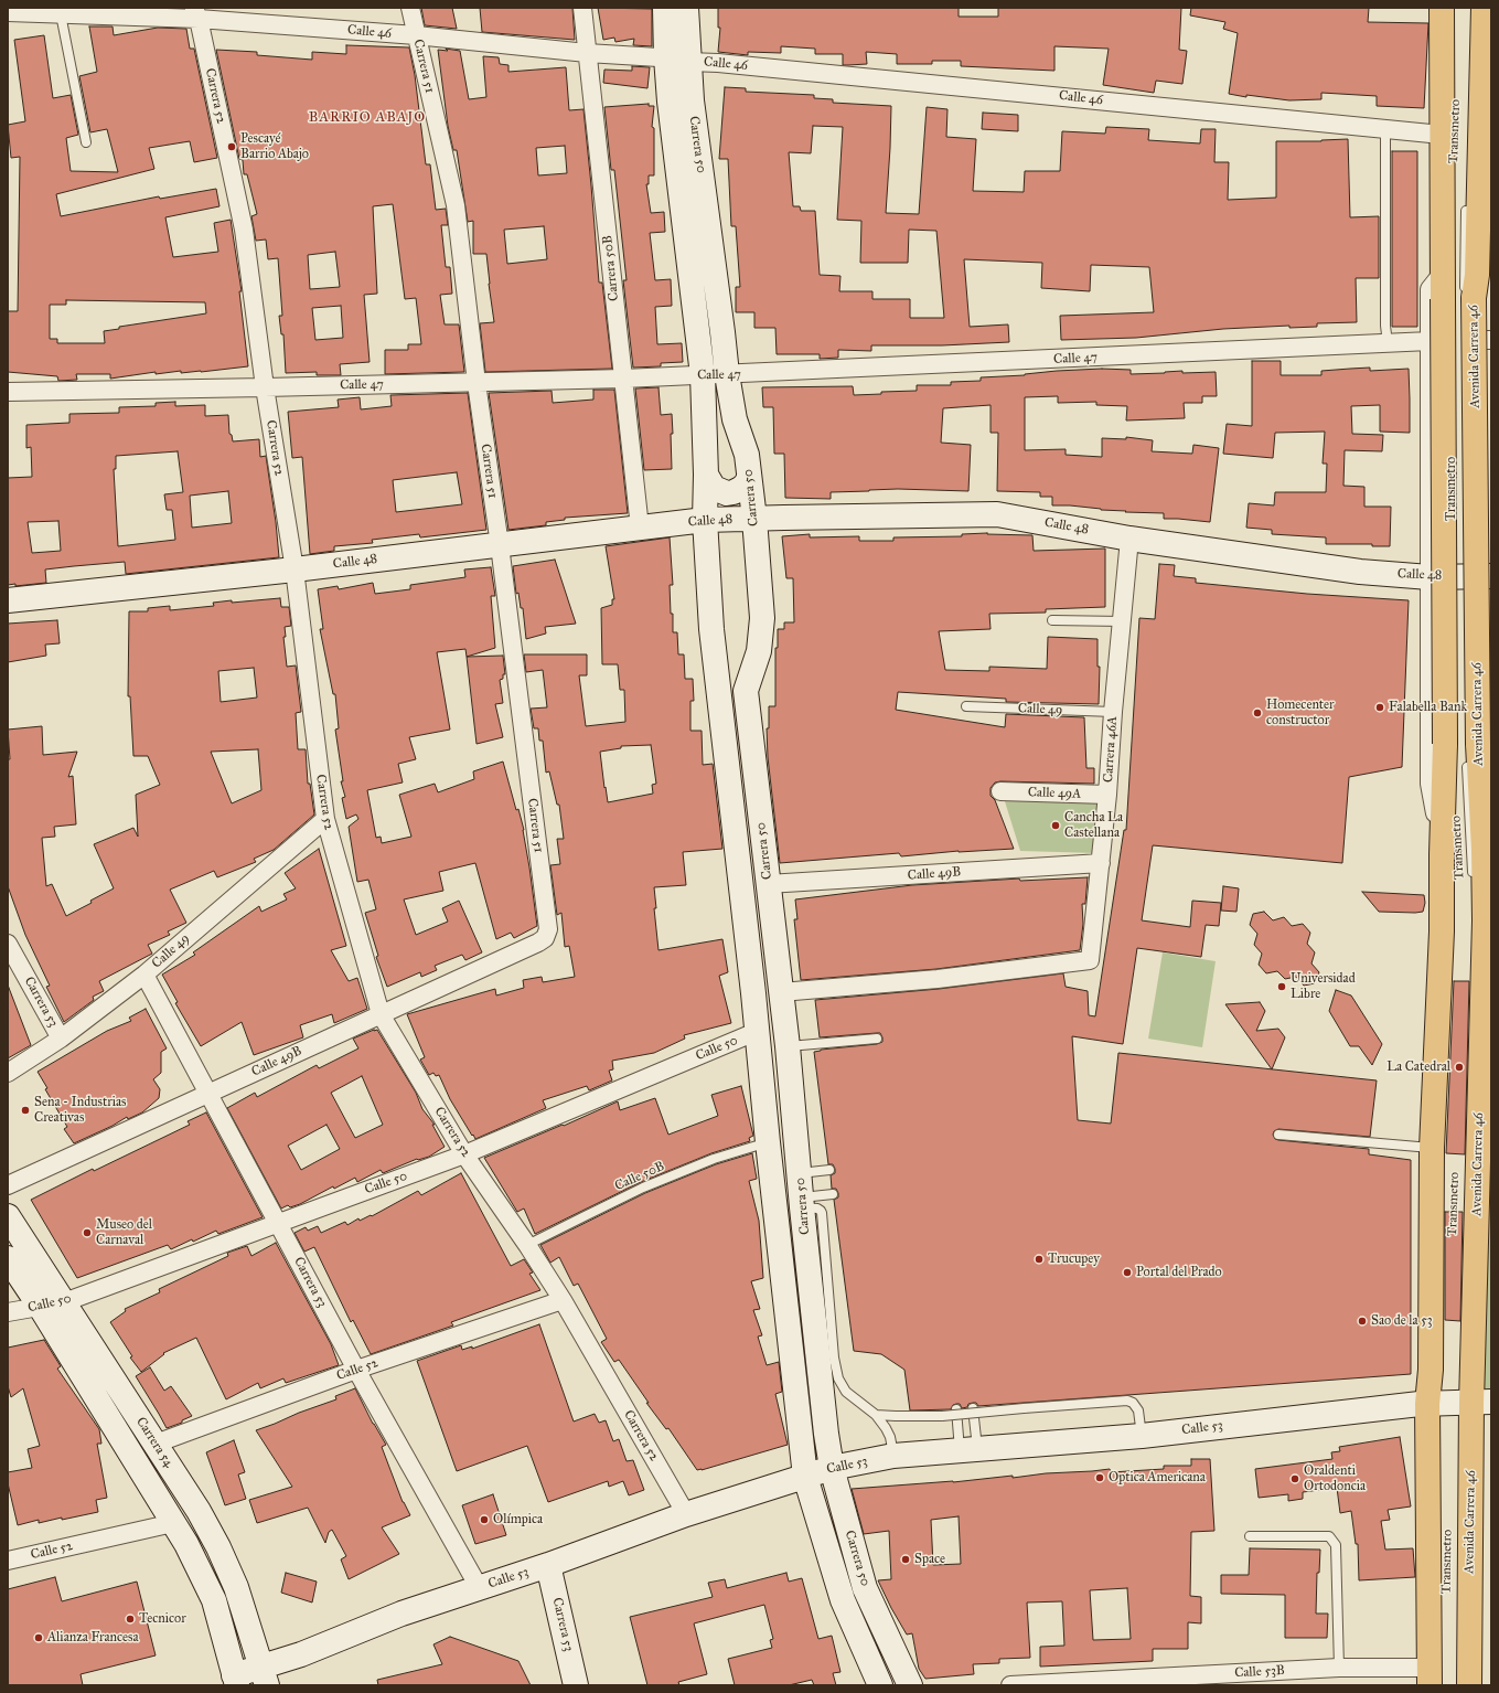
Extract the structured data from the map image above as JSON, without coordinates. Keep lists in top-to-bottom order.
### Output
{
  "streets": {
    "main road": ["Avenida Carrera 46"],
    "street": [
      "Calle 46",
      "Carrera 51",
      "Carrera 52",
      "Carrera 50",
      "Carrera 50B",
      "Calle 47",
      "Calle 48",
      "Calle 49",
      "Carrera 46A",
      "Calle 49A",
      "Calle 49B",
      "Carrera 53",
      "Calle 50",
      "Calle 52",
      "Calle 53",
      "Carrera 54",
      "Calle 53B"
    ],
    "lane": ["Transmetro", "Calle 50B"]
  },
  "crossings": [
    ["Calle 46", "Carrera 51"],
    ["Calle 46", "Carrera 52"],
    ["Calle 46", "Carrera 50"],
    ["Calle 46", "Carrera 50B"],
    ["Calle 46", "Avenida Carrera 46"],
    ["Carrera 51", "Calle 47"],
    ["Carrera 51", "Calle 48"],
    ["Carrera 51", "Calle 49B"],
    ["Carrera 52", "Calle 47"],
    ["Carrera 52", "Calle 48"],
    ["Carrera 52", "Calle 49"],
    ["Carrera 52", "Calle 49B"],
    ["Carrera 52", "Calle 50"],
    ["Carrera 52", "Calle 50B"],
    ["Carrera 52", "Calle 52"],
    ["Carrera 52", "Calle 53"],
    ["Transmetro", "Avenida Carrera 46"],
    ["Carrera 50", "Calle 47"],
    ["Carrera 50", "Calle 48"],
    ["Carrera 50", "Carrera 46A"],
    ["Carrera 50", "Calle 49B"],
    ["Carrera 50", "Calle 50"],
    ["Carrera 50", "Calle 50B"],
    ["Carrera 50", "Calle 53"],
    ["Carrera 50B", "Calle 47"],
    ["Carrera 50B", "Calle 48"],
    ["Avenida Carrera 46", "Calle 53"],
    ["Avenida Carrera 46", "Calle 53B"],
    ["Calle 48", "Carrera 46A"],
    ["Calle 49", "Carrera 46A"],
    ["Calle 49", "Carrera 53"],
    ["Carrera 46A", "Calle 49A"],
    ["Carrera 46A", "Calle 49B"],
    ["Calle 49B", "Carrera 53"],
    ["Carrera 53", "Calle 50"],
    ["Carrera 53", "Calle 52"],
    ["Carrera 53", "Calle 53"],
    ["Calle 50", "Carrera 54"],
    ["Calle 52", "Carrera 54"],
    ["Calle 53", "Carrera 54"]
  ],
  "districts": ["BARRIO ABAJO"],
  "places": [
    "Pescayé Barrio Abajo",
    "Falabella Bank",
    "Homecenter constructor",
    "Cancha La Castellana",
    "Universidad Libre",
    "La Catedral",
    "Sena - Industrias Creativas",
    "Museo del Carnaval",
    "Trucupey",
    "Portal del Prado",
    "Sao de la 53",
    "Optica Americana",
    "Oraldenti Ortodoncia",
    "Olímpica",
    "Space",
    "Tecnicor",
    "Alianza Francesa"
  ]
}
